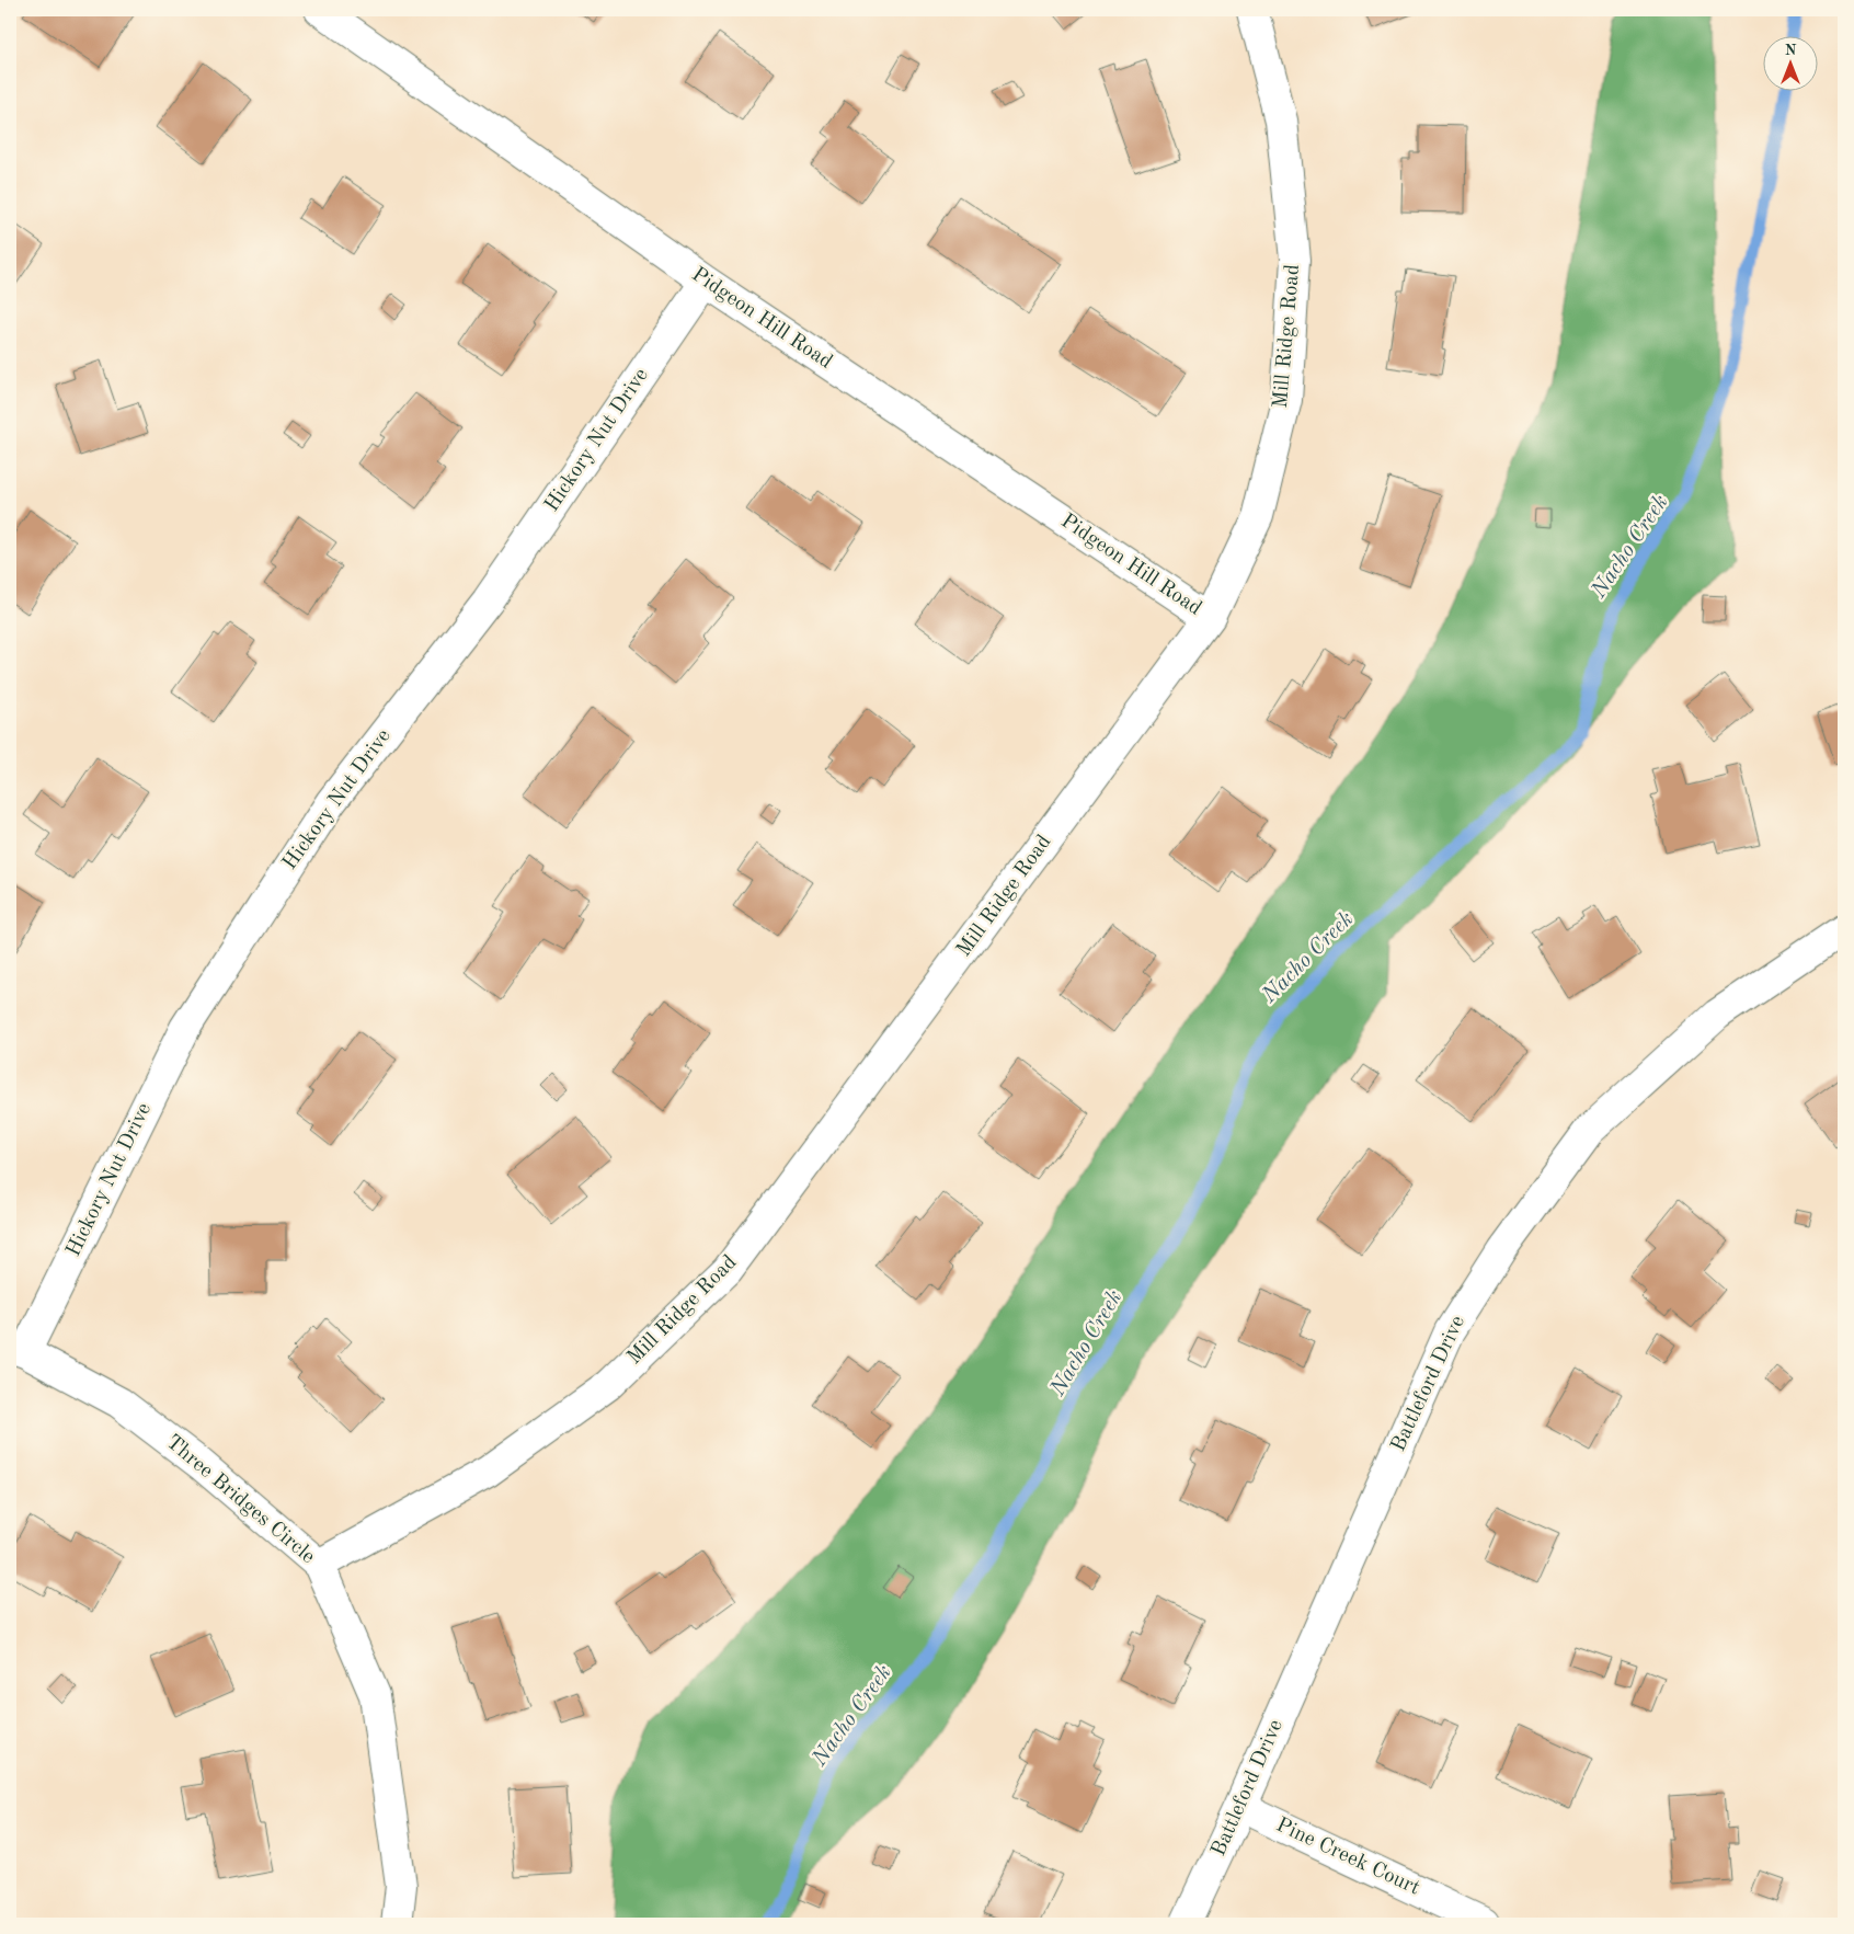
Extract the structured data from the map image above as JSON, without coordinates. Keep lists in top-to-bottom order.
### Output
{
  "streets": {
    "street": [
      "Pidgeon Hill Road",
      "Mill Ridge Road",
      "Hickory Nut Drive",
      "Battleford Drive",
      "Three Bridges Circle",
      "Pine Creek Court"
    ]
  },
  "crossings": [
    ["Pidgeon Hill Road", "Mill Ridge Road"],
    ["Pidgeon Hill Road", "Hickory Nut Drive"],
    ["Mill Ridge Road", "Three Bridges Circle"],
    ["Hickory Nut Drive", "Three Bridges Circle"],
    ["Battleford Drive", "Pine Creek Court"]
  ],
  "water": ["Nacho Creek"],
  "north": "top"
}
